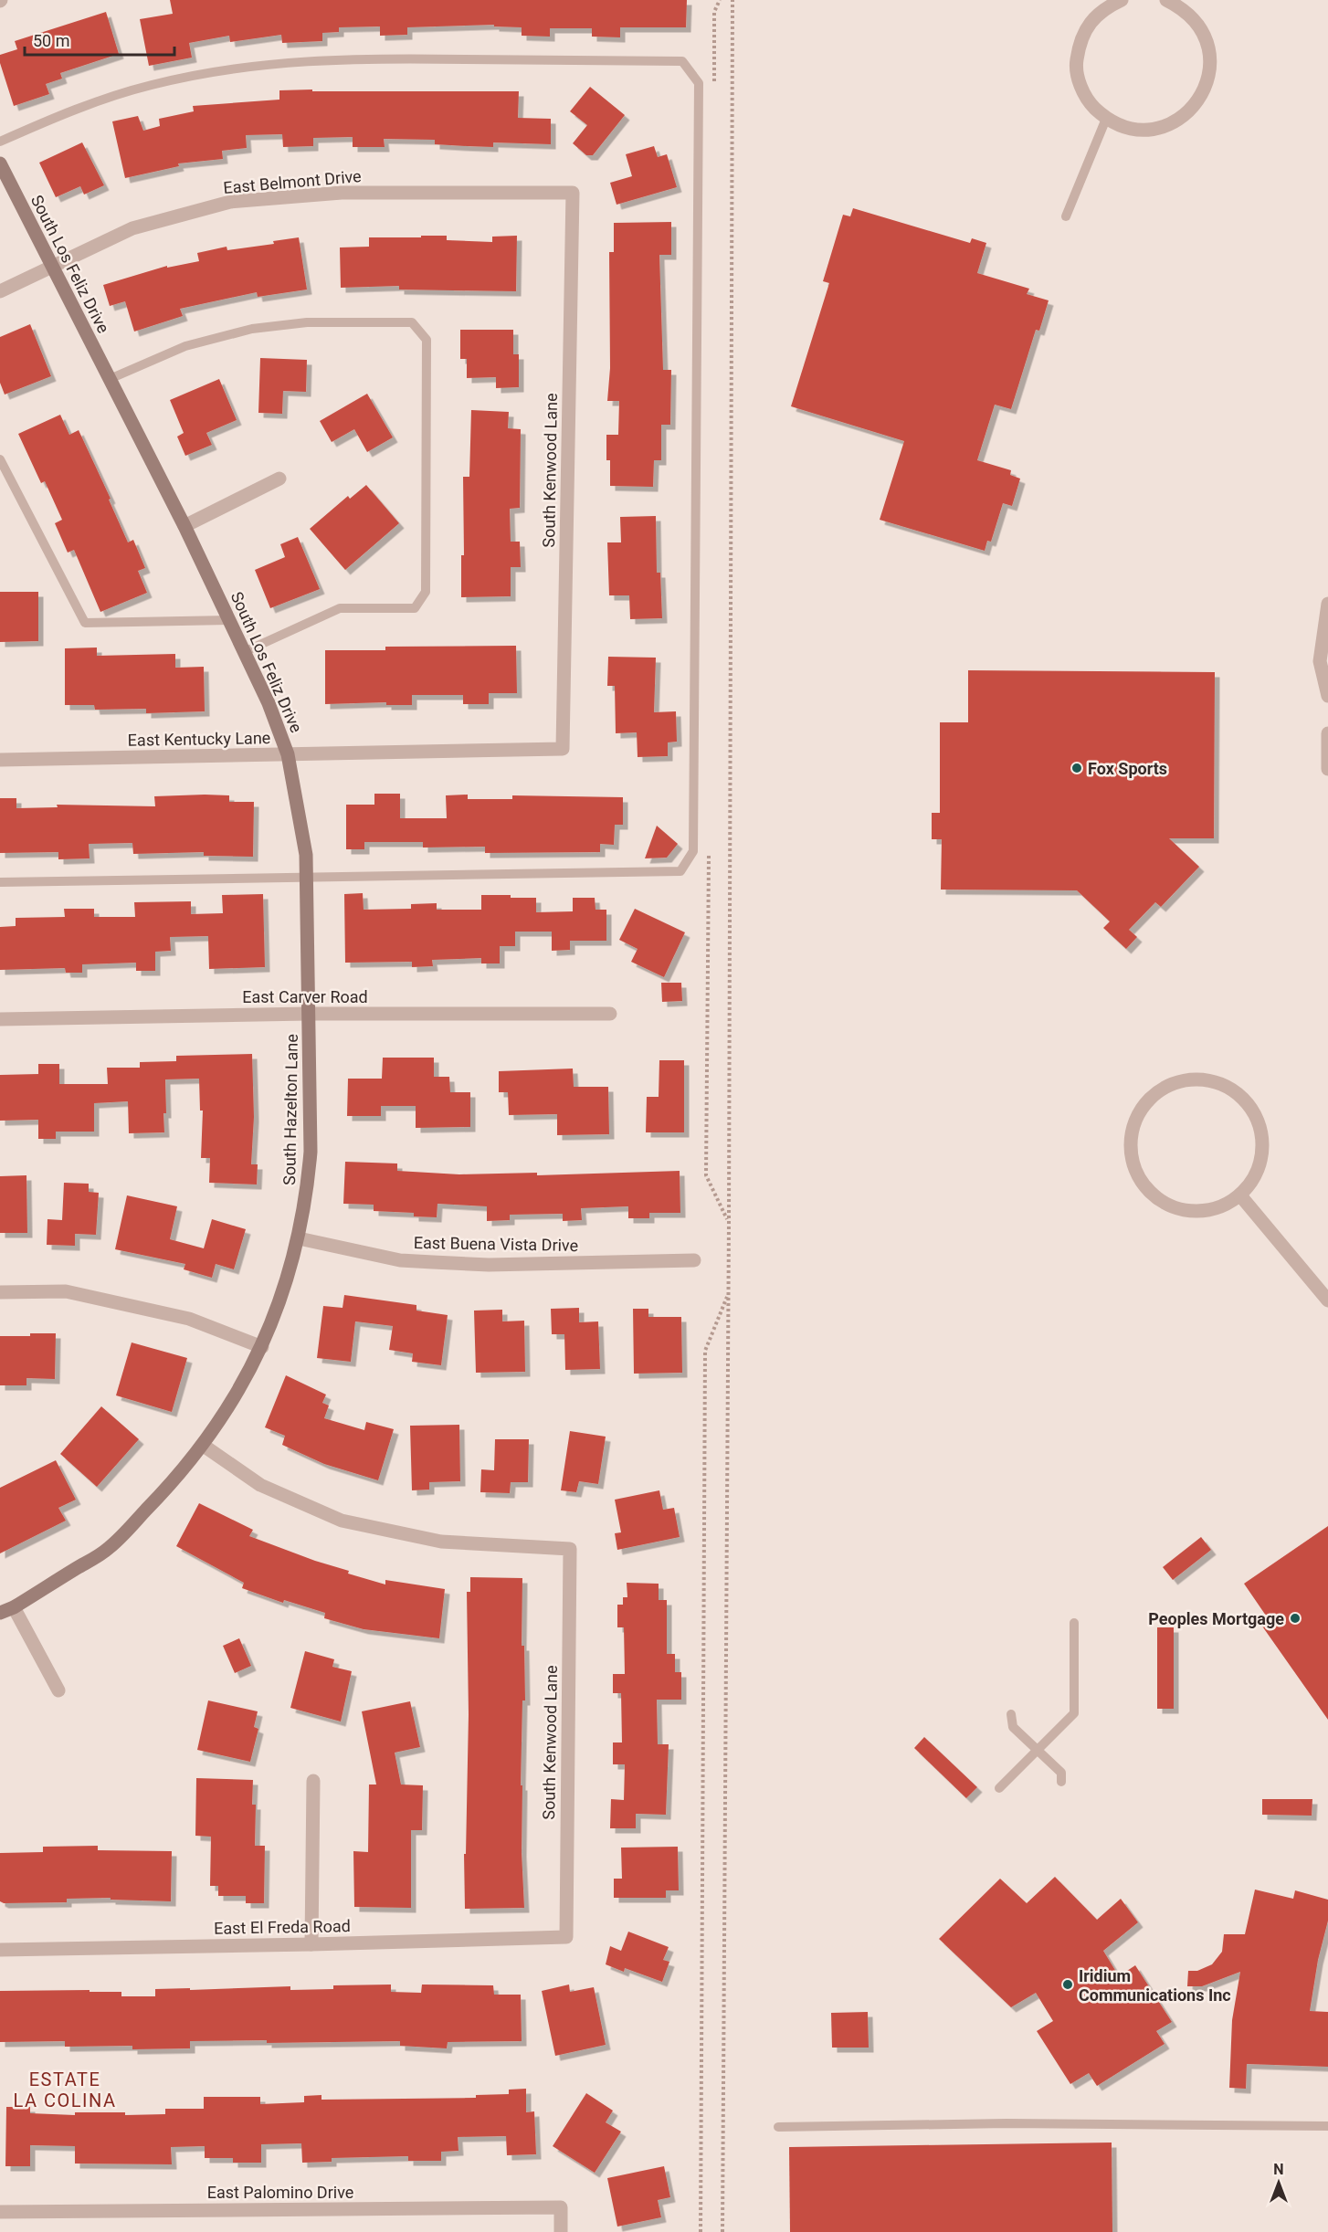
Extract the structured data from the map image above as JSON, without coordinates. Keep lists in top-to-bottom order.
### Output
{
  "streets": {
    "street": [
      "East Belmont Drive",
      "South Los Feliz Drive",
      "South Kenwood Lane",
      "East Kentucky Lane",
      "East Carver Road",
      "South Hazelton Lane",
      "East Buena Vista Drive",
      "East El Freda Road",
      "East Palomino Drive"
    ]
  },
  "crossings": [
    ["East Belmont Drive", "South Los Feliz Drive"],
    ["East Belmont Drive", "South Kenwood Lane"],
    ["South Los Feliz Drive", "East Kentucky Lane"],
    ["South Los Feliz Drive", "East Carver Road"],
    ["South Los Feliz Drive", "South Hazelton Lane"],
    ["South Kenwood Lane", "East Kentucky Lane"],
    ["South Kenwood Lane", "South Hazelton Lane"],
    ["South Kenwood Lane", "East El Freda Road"],
    ["East Carver Road", "South Hazelton Lane"],
    ["South Hazelton Lane", "East Buena Vista Drive"]
  ],
  "districts": ["ESTATE LA COLINA"],
  "places": ["Fox Sports", "Peoples Mortgage", "Iridium Communications Inc"],
  "scale_bar": "50 m",
  "north": "top"
}
